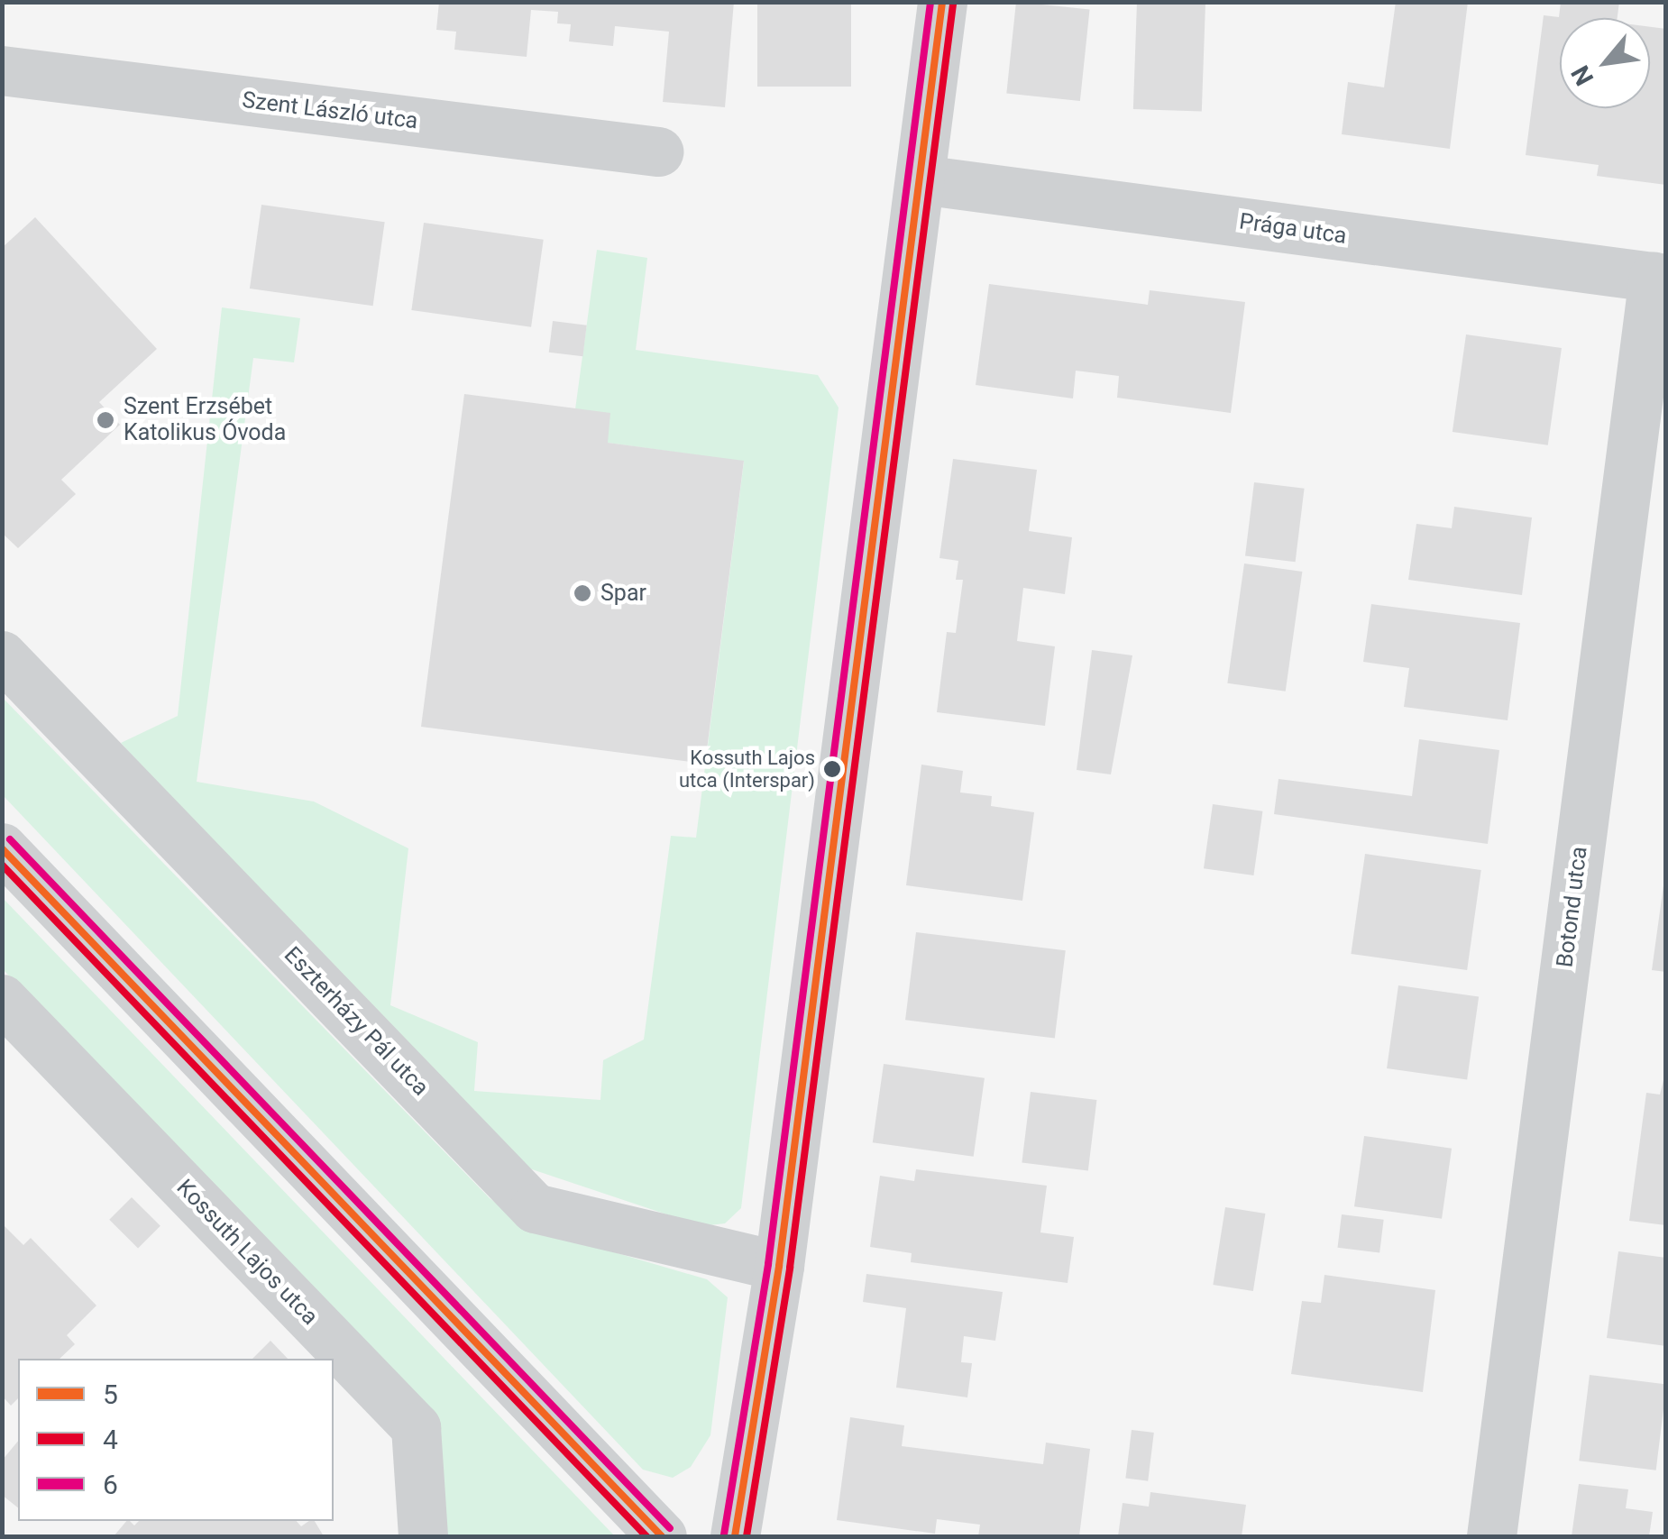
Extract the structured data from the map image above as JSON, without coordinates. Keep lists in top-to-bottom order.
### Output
{
  "streets": {
    "street": [
      "Szent László utca",
      "Prága utca",
      "Botond utca",
      "Eszterházy Pál utca",
      "Kossuth Lajos utca"
    ]
  },
  "crossings": [
    ["Prága utca", "Botond utca"]
  ],
  "places": ["Szent Erzsébet Katolikus Óvoda", "Spar", "Kossuth Lajos utca (Interspar)"],
  "lines": ["transit line 5", "transit line 6", "transit line 4"],
  "legend": ["5", "4", "6"],
  "north": "bottom left"
}
